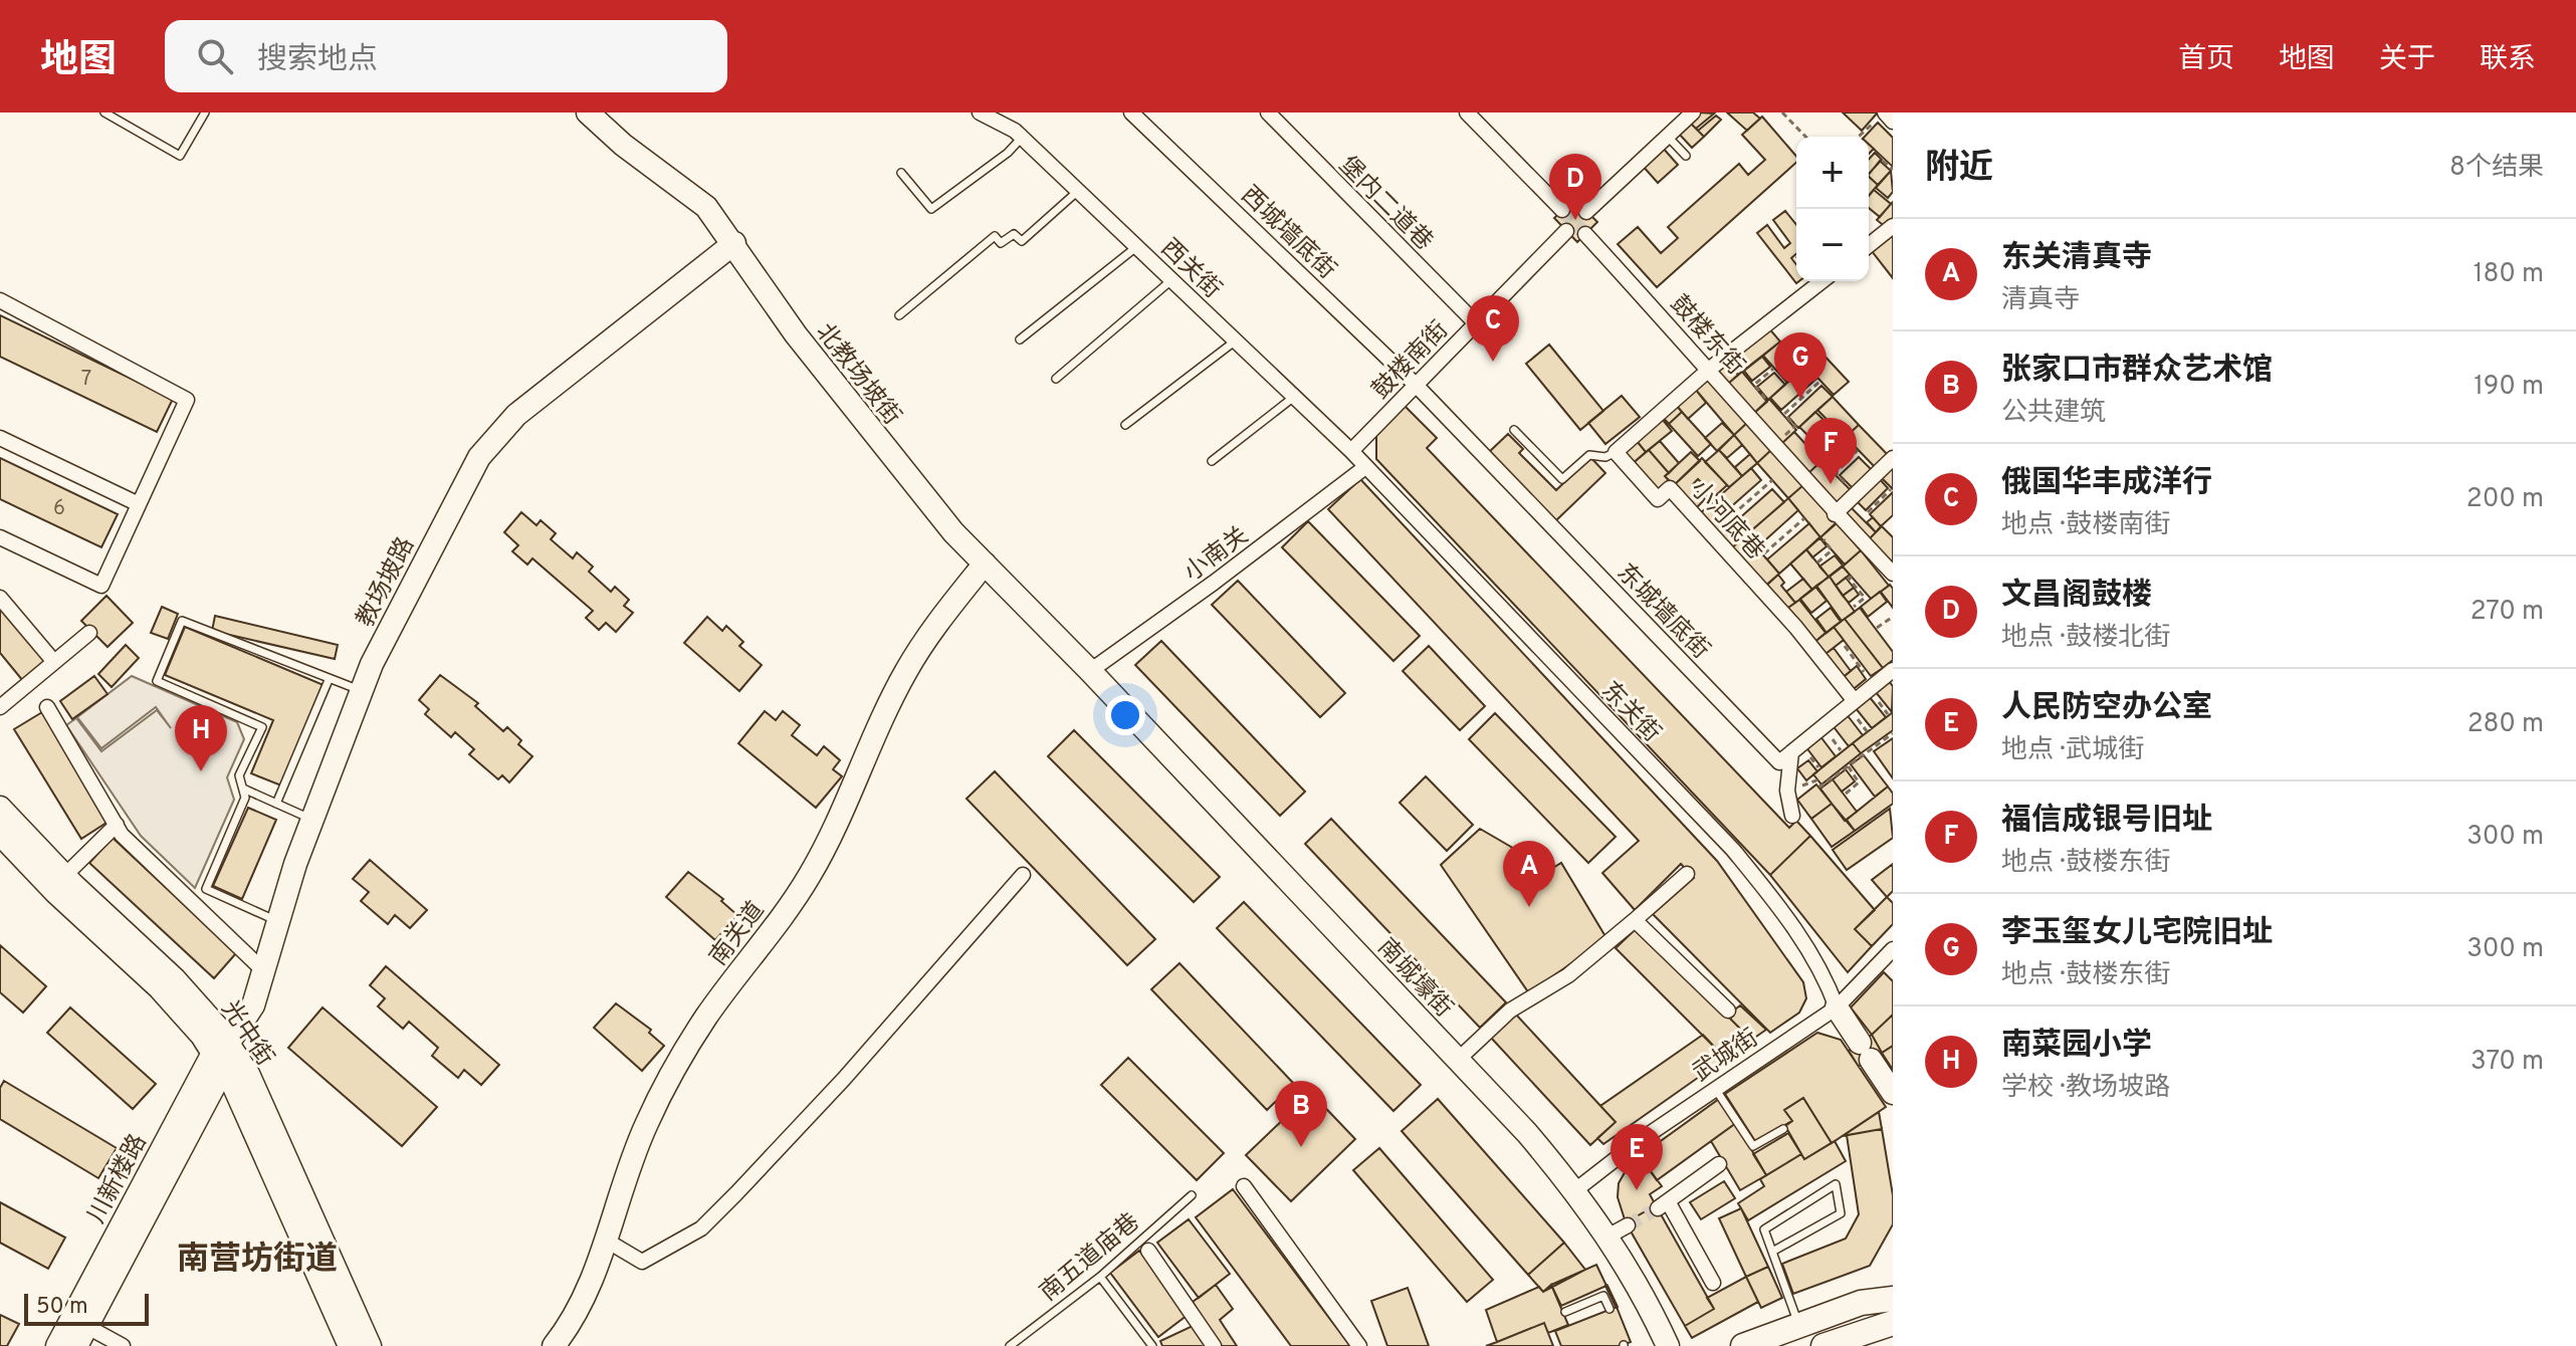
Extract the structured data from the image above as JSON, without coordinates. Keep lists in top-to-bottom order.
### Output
{
  "streets": {
    "street": [
      "堡内二道巷",
      "西城墙底街",
      "西关街",
      "鼓楼东街",
      "鼓楼南街",
      "北教场坡街",
      "小河底巷",
      "小南关",
      "教场坡路",
      "东城墙底街",
      "东关街",
      "南关道",
      "南城壕街",
      "光中街",
      "武城街",
      "川新楼路"
    ],
    "lane": ["南五道庙巷"]
  },
  "crossings": [
    ["堡内二道巷", "鼓楼南街"],
    ["西城墙底街", "鼓楼南街"],
    ["西城墙底街", "东城墙底街"],
    ["西关街", "鼓楼南街"],
    ["西关街", "小南关"],
    ["西关街", "东关街"],
    ["鼓楼南街", "东城墙底街"],
    ["北教场坡街", "小南关"],
    ["北教场坡街", "教场坡路"],
    ["北教场坡街", "南关道"],
    ["北教场坡街", "南城壕街"],
    ["小南关", "东关街"],
    ["小南关", "南城壕街"],
    ["教场坡路", "光中街"],
    ["教场坡路", "川新楼路"],
    ["东关街", "武城街"],
    ["南城壕街", "武城街"],
    ["光中街", "川新楼路"]
  ],
  "districts": ["南营坊街道"],
  "house_numbers": ["7", "6"],
  "scale_bar": "50 m",
  "page": {
    "header": "地图",
    "search": "搜索地点",
    "nav": [
      "首页",
      "地图",
      "关于",
      "联系"
    ],
    "heading": ["附近", "8个结果"],
    "map_buttons": ["+", "−"],
    "pins": [
      "D",
      "C",
      "G",
      "F",
      "H",
      "A",
      "B",
      "E"
    ],
    "list": [
      {
        "mark": "A",
        "name": "东关清真寺",
        "note": "清真寺",
        "value": "180 m"
      },
      {
        "mark": "B",
        "name": "张家口市群众艺术馆",
        "note": "公共建筑",
        "value": "190 m"
      },
      {
        "mark": "C",
        "name": "俄国华丰成洋行",
        "note": "地点 · 鼓楼南街",
        "value": "200 m"
      },
      {
        "mark": "D",
        "name": "文昌阁鼓楼",
        "note": "地点 · 鼓楼北街",
        "value": "270 m"
      },
      {
        "mark": "E",
        "name": "人民防空办公室",
        "note": "地点 · 武城街",
        "value": "280 m"
      },
      {
        "mark": "F",
        "name": "福信成银号旧址",
        "note": "地点 · 鼓楼东街",
        "value": "300 m"
      },
      {
        "mark": "G",
        "name": "李玉玺女儿宅院旧址",
        "note": "地点 · 鼓楼东街",
        "value": "300 m"
      },
      {
        "mark": "H",
        "name": "南菜园小学",
        "note": "学校 · 教场坡路",
        "value": "370 m"
      }
    ],
    "scale": "50 m"
  }
}
